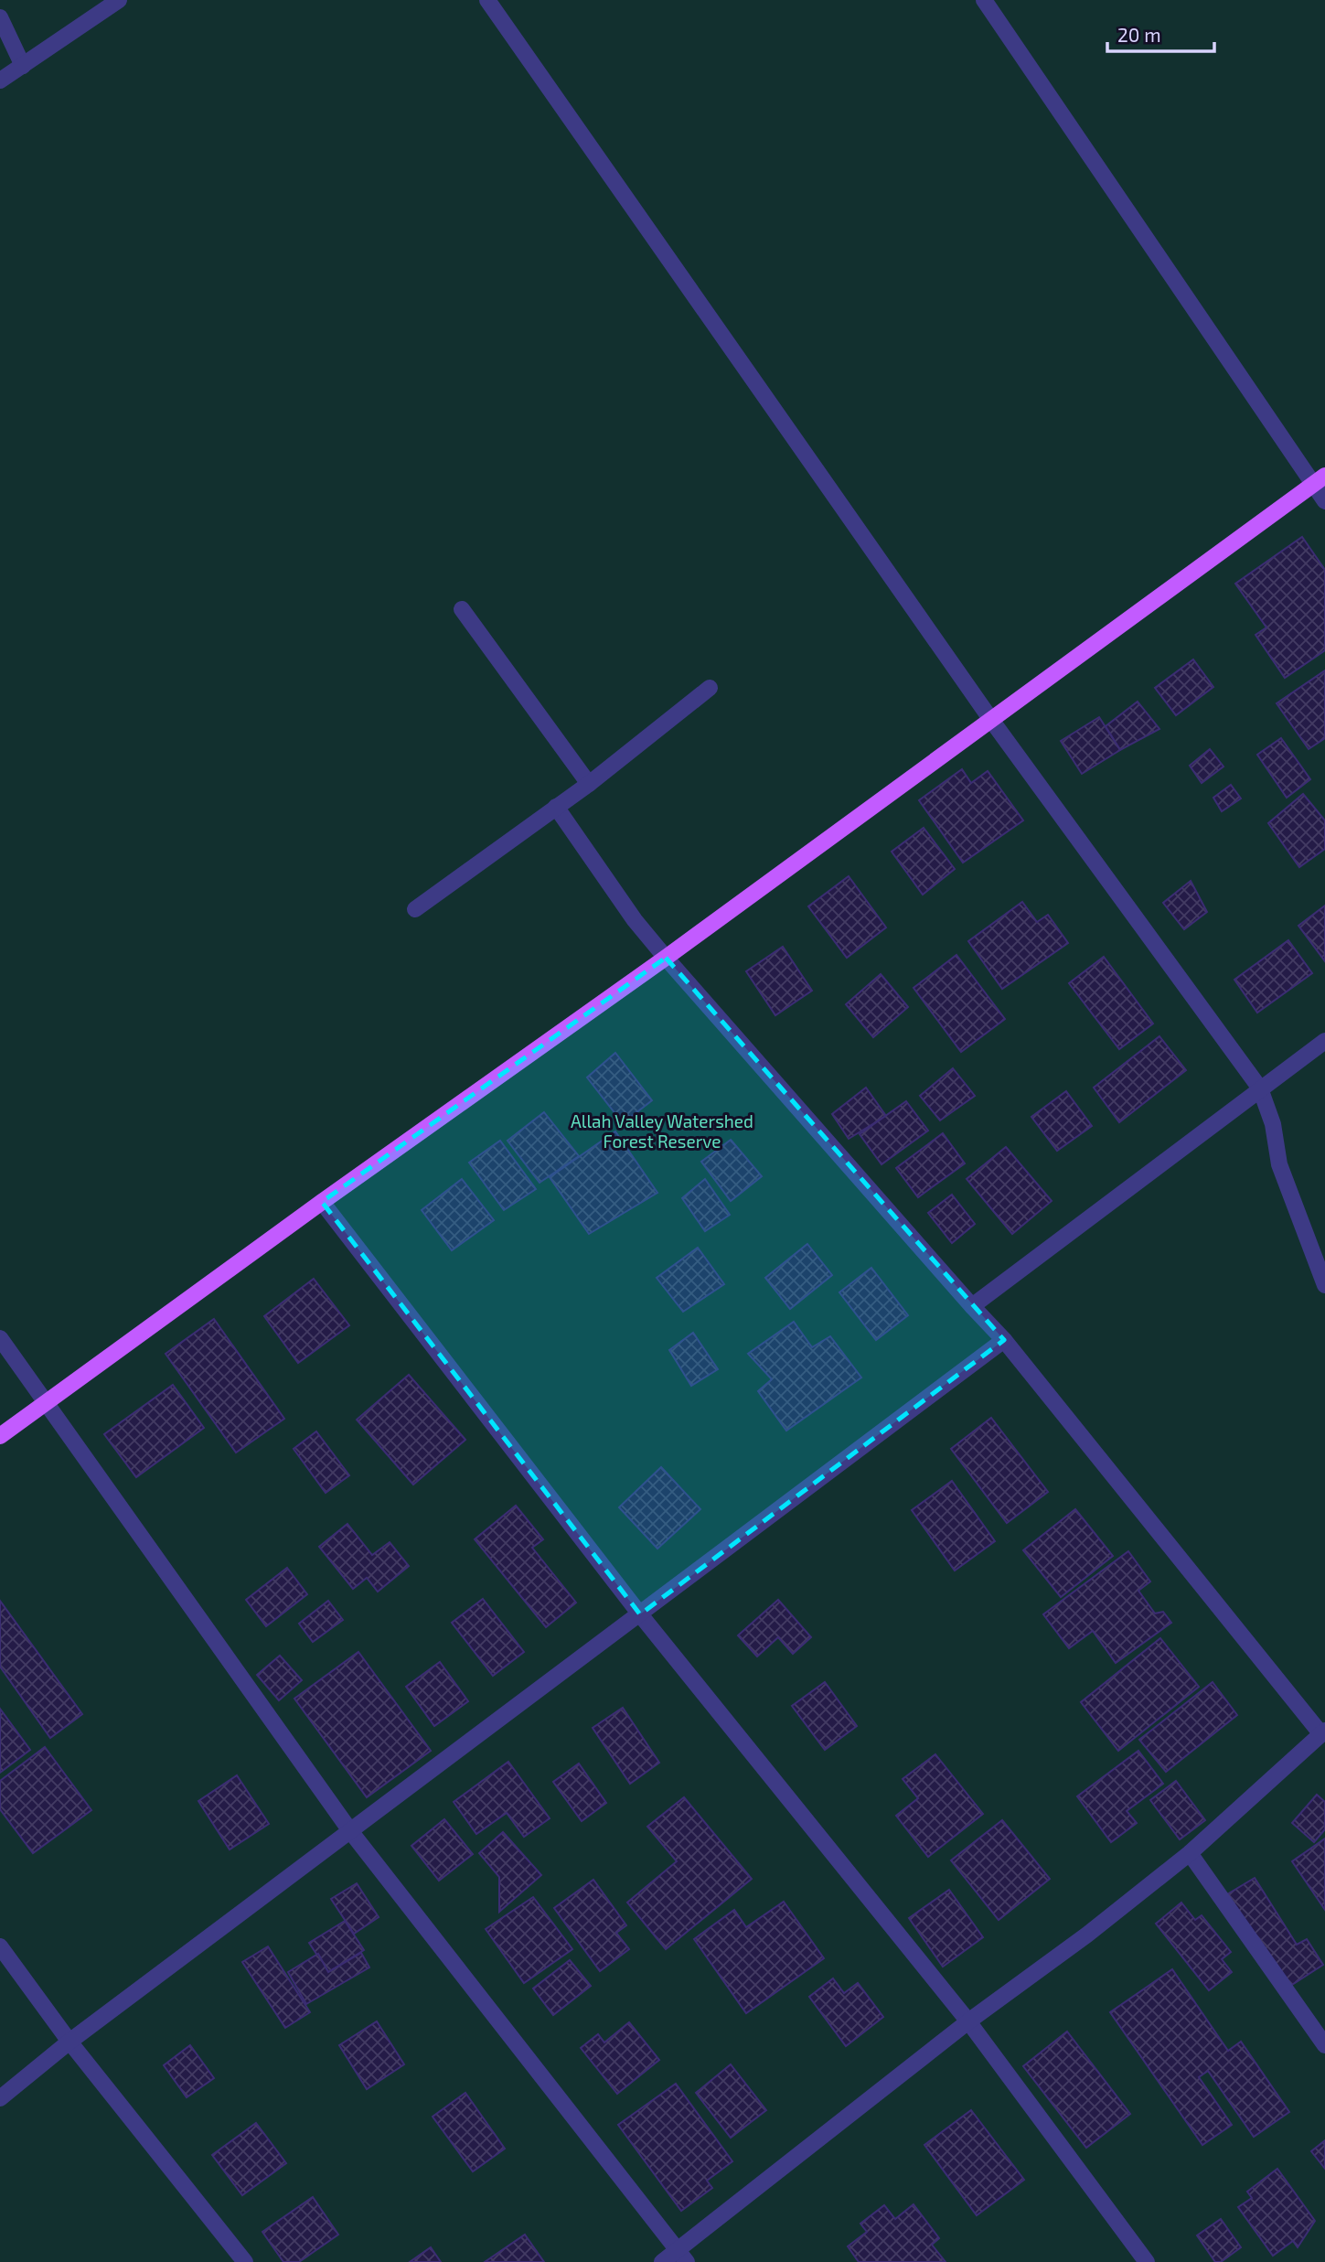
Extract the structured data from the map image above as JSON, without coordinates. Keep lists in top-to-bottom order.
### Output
{
  "parks": ["Allah Valley Watershed Forest Reserve"],
  "scale_bar": "20 m"
}
